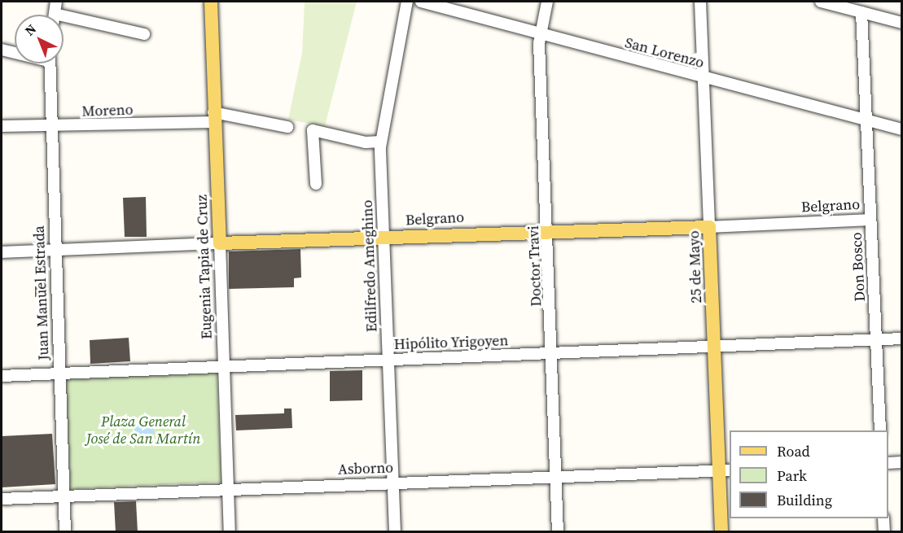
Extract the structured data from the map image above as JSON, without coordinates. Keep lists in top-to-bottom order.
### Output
{
  "streets": {
    "main road": ["Belgrano", "Eugenia Tapia de Cruz", "25 de Mayo"],
    "street": [
      "San Lorenzo",
      "Moreno",
      "Edilfredo Ameghino",
      "Doctor Travi",
      "Don Bosco",
      "Juan Manuel Estrada",
      "Hipólito Yrigoyen",
      "Asborno"
    ]
  },
  "crossings": [
    ["San Lorenzo", "Doctor Travi"],
    ["San Lorenzo", "25 de Mayo"],
    ["San Lorenzo", "Don Bosco"],
    ["Moreno", "Eugenia Tapia de Cruz"],
    ["Moreno", "Juan Manuel Estrada"],
    ["Belgrano", "Edilfredo Ameghino"],
    ["Belgrano", "Doctor Travi"],
    ["Belgrano", "Eugenia Tapia de Cruz"],
    ["Belgrano", "25 de Mayo"],
    ["Belgrano", "Don Bosco"],
    ["Belgrano", "Juan Manuel Estrada"],
    ["Edilfredo Ameghino", "Hipólito Yrigoyen"],
    ["Edilfredo Ameghino", "Asborno"],
    ["Doctor Travi", "Hipólito Yrigoyen"],
    ["Doctor Travi", "Asborno"],
    ["Eugenia Tapia de Cruz", "Hipólito Yrigoyen"],
    ["Eugenia Tapia de Cruz", "Asborno"],
    ["25 de Mayo", "Hipólito Yrigoyen"],
    ["25 de Mayo", "Asborno"],
    ["Don Bosco", "Hipólito Yrigoyen"],
    ["Juan Manuel Estrada", "Hipólito Yrigoyen"],
    ["Juan Manuel Estrada", "Asborno"]
  ],
  "parks": ["Plaza General José de San Martín"],
  "legend": ["Road", "Park", "Building"],
  "north": "top left"
}
